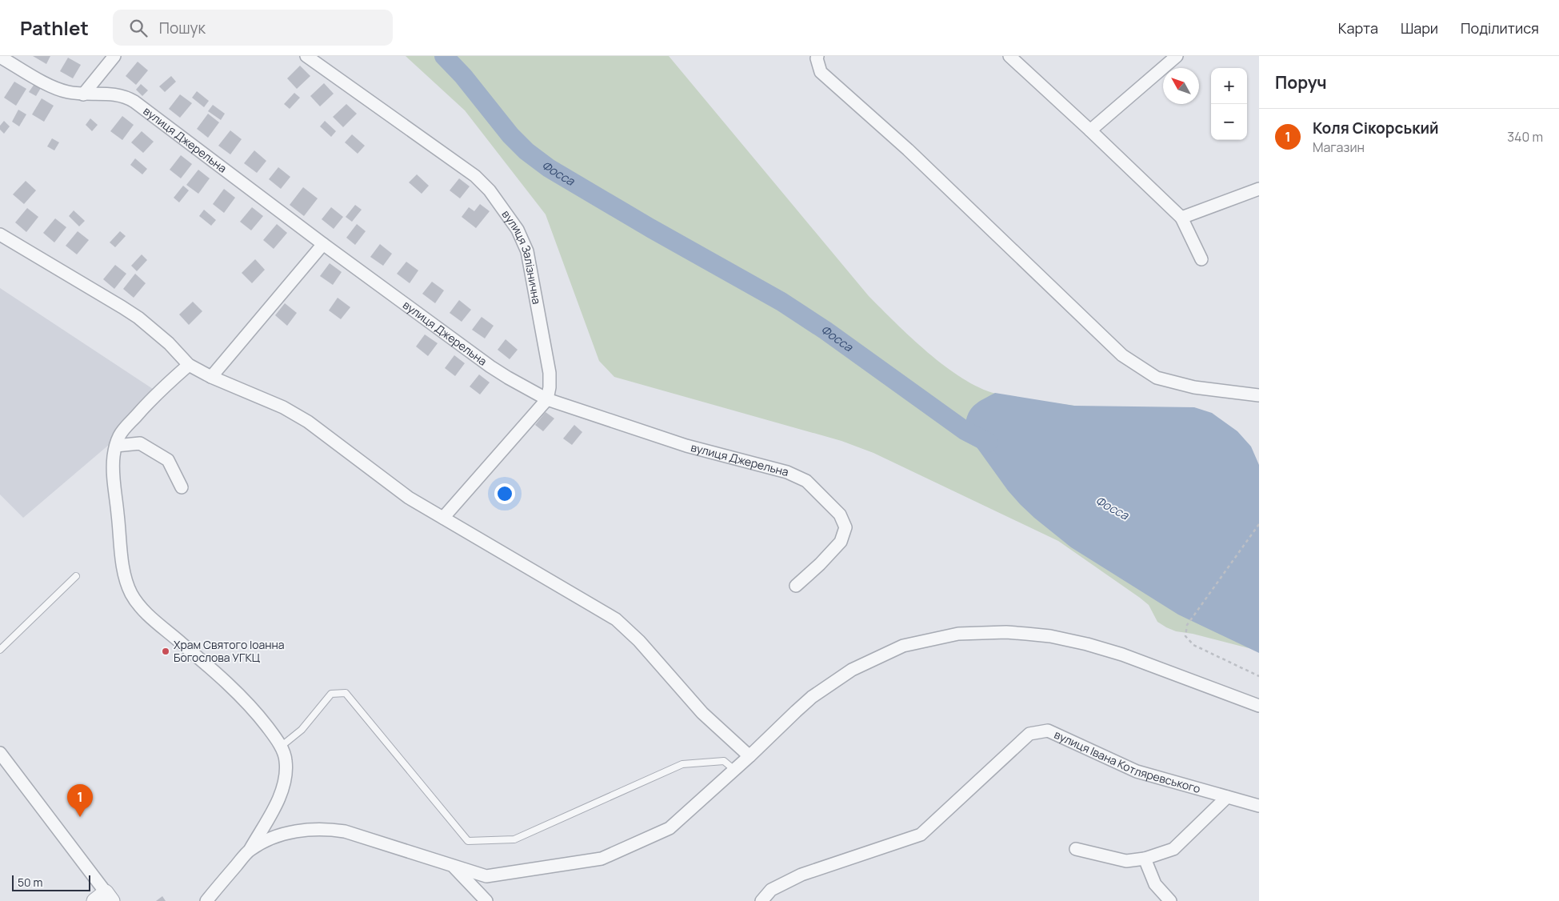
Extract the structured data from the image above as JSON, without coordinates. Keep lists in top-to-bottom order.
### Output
{
  "streets": {
    "street": ["вулиця Джерельна", "вулиця Залізнична", "вулиця Івана Котляревського"]
  },
  "crossings": [
    ["вулиця Джерельна", "вулиця Залізнична"]
  ],
  "water": ["Фосса"],
  "places": ["Храм Святого Іоанна Богослова УГКЦ"],
  "scale_bar": "50 m",
  "north": "top left",
  "page": {
    "header": "Pathlet",
    "search": "Пошук",
    "nav": ["Карта", "Шари", "Поділитися"],
    "heading": "Поруч",
    "map_buttons": ["+", "−"],
    "list": [
      {
        "mark": "1",
        "name": "Коля Сікорський",
        "note": "Магазин",
        "value": "340 m"
      }
    ],
    "pins": "1",
    "scale": "50 m"
  }
}
